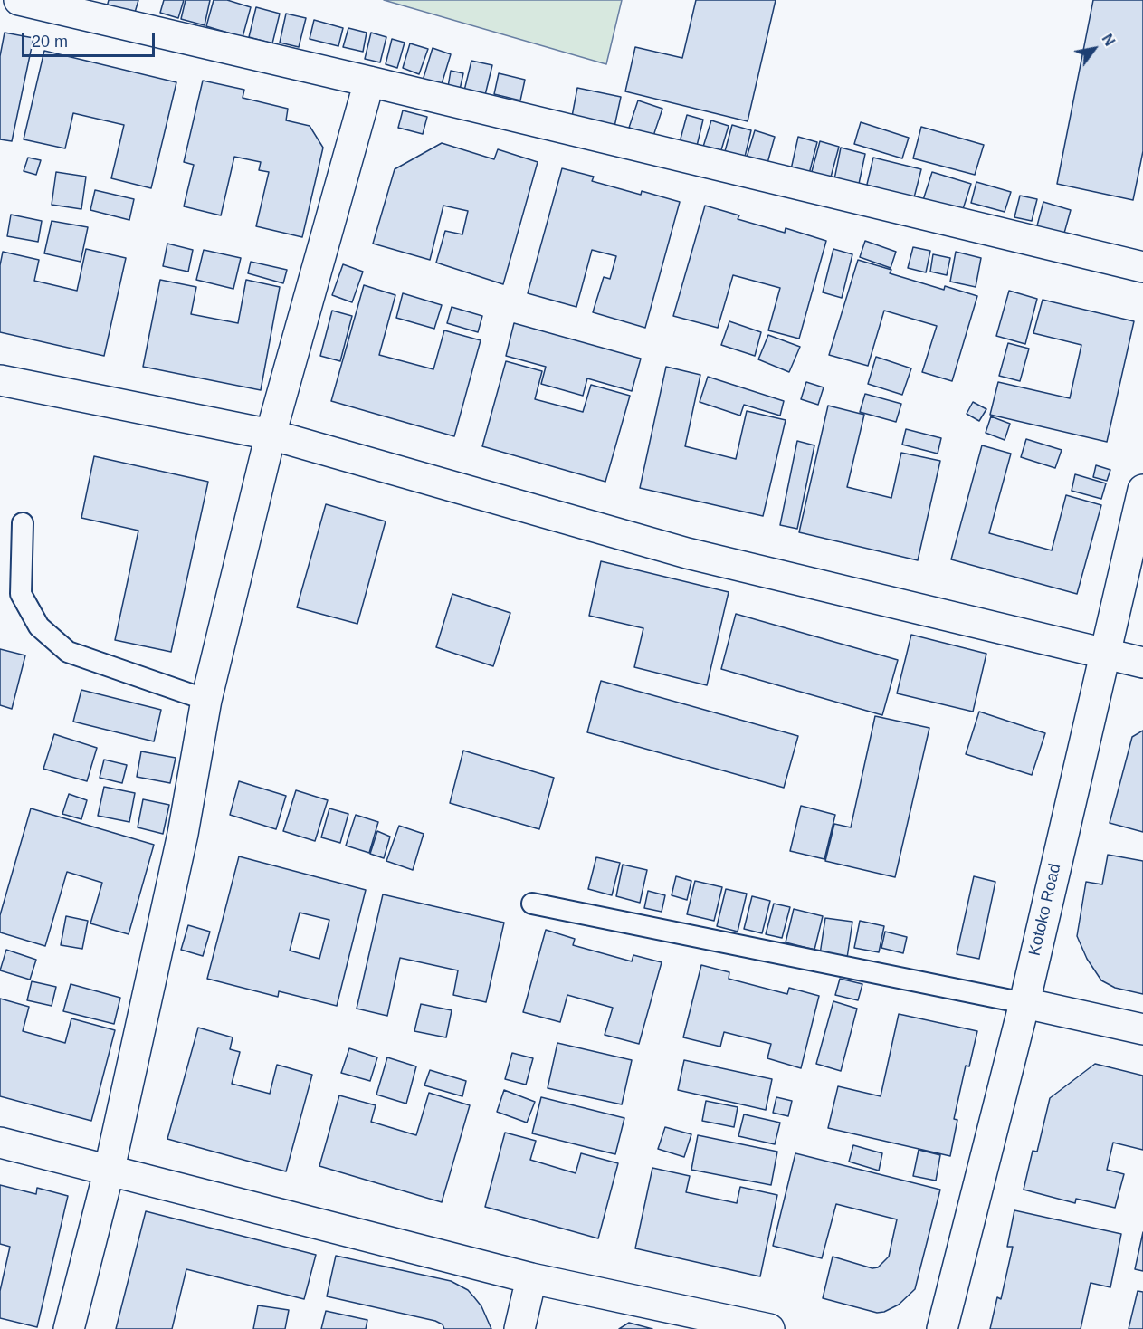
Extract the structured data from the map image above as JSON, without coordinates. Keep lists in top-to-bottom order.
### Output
{
  "streets": {
    "street": ["Kotoko Road"]
  },
  "scale_bar": "20 m",
  "north": "top right"
}
